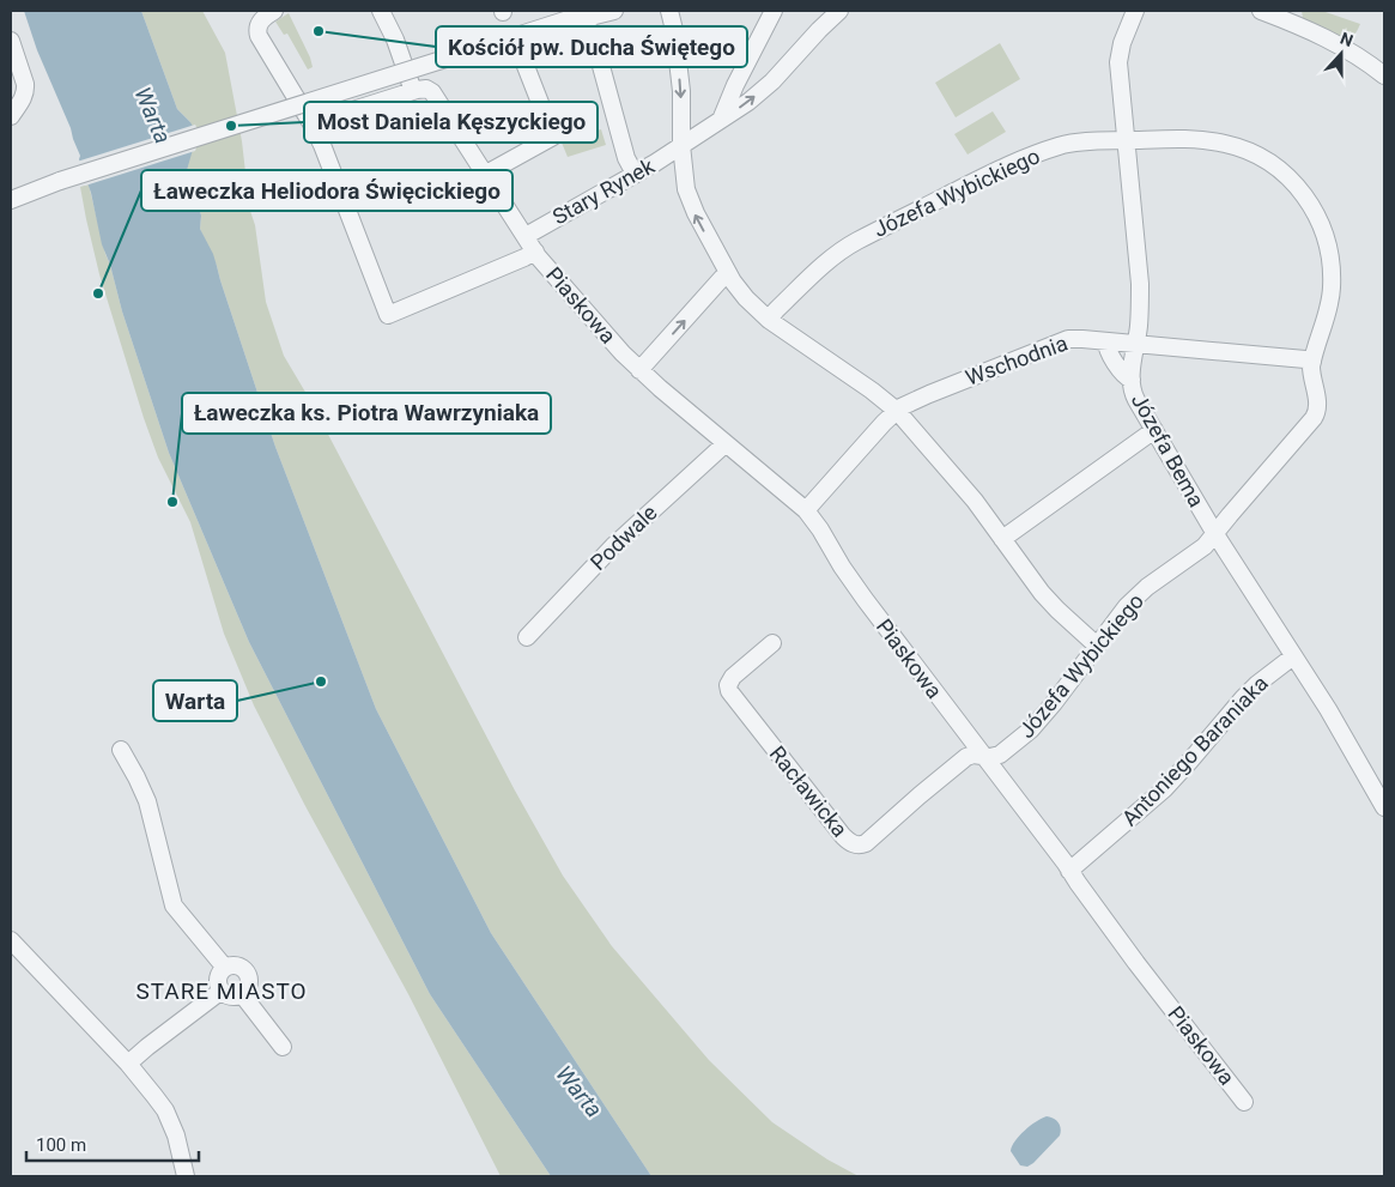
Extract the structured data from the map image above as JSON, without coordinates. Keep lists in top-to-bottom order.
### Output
{
  "streets": {
    "street": [
      "Stary Rynek",
      "Józefa Wybickiego",
      "Piaskowa",
      "Wschodnia",
      "Józefa Bema",
      "Podwale",
      "Antoniego Baraniaka",
      "Racławicka"
    ]
  },
  "crossings": [
    ["Józefa Wybickiego", "Piaskowa"],
    ["Józefa Wybickiego", "Wschodnia"],
    ["Józefa Wybickiego", "Józefa Bema"],
    ["Józefa Wybickiego", "Racławicka"],
    ["Piaskowa", "Wschodnia"],
    ["Piaskowa", "Podwale"],
    ["Piaskowa", "Antoniego Baraniaka"],
    ["Piaskowa", "Racławicka"],
    ["Wschodnia", "Józefa Bema"],
    ["Józefa Bema", "Antoniego Baraniaka"]
  ],
  "districts": ["STARE MIASTO"],
  "water": ["Warta"],
  "places": [
    "Kościół pw. Ducha Świętego",
    "Most Daniela Kęszyckiego",
    "Ławeczka Heliodora Święcickiego",
    "Ławeczka ks. Piotra Wawrzyniaka",
    "Warta"
  ],
  "scale_bar": "100 m",
  "north": "top"
}
